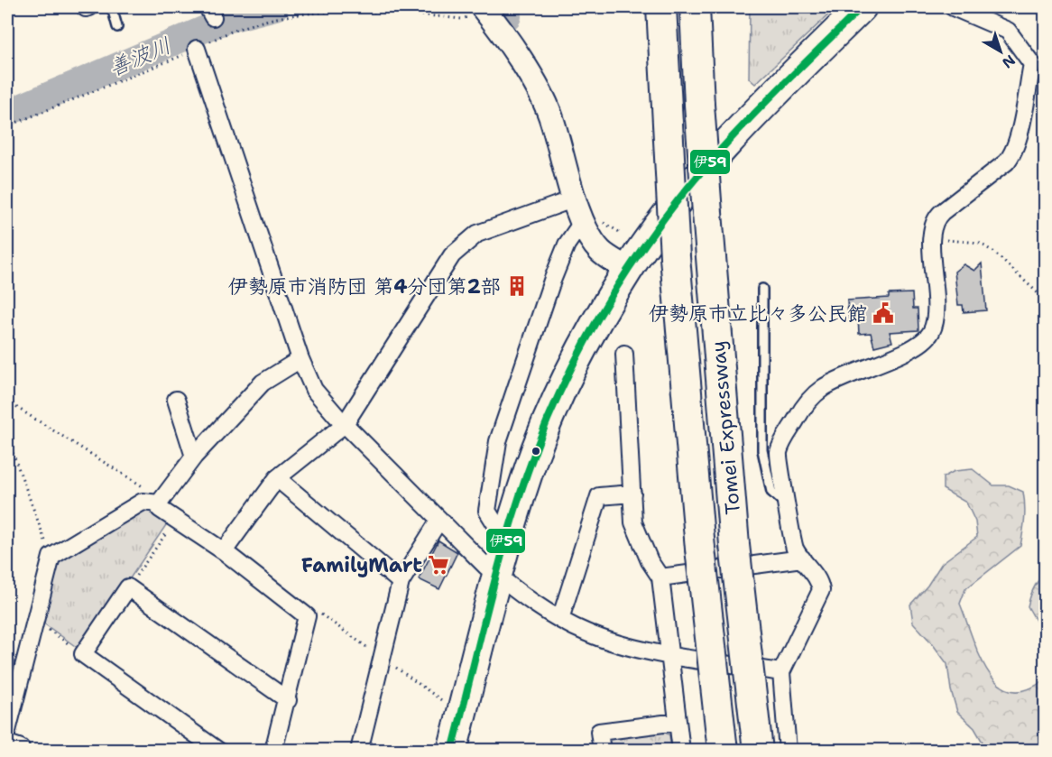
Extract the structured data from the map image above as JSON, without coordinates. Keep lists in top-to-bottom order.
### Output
{
  "streets": {
    "highway": ["Tomei Expressway"]
  },
  "water": ["善波川"],
  "places": {
    "building": ["伊勢原市消防団 第4分団第2部"],
    "public building": ["伊勢原市立比々多公民館"],
    "supermarket": ["FamilyMart"]
  },
  "lines": ["transit line 伊59"],
  "north": "bottom right"
}
